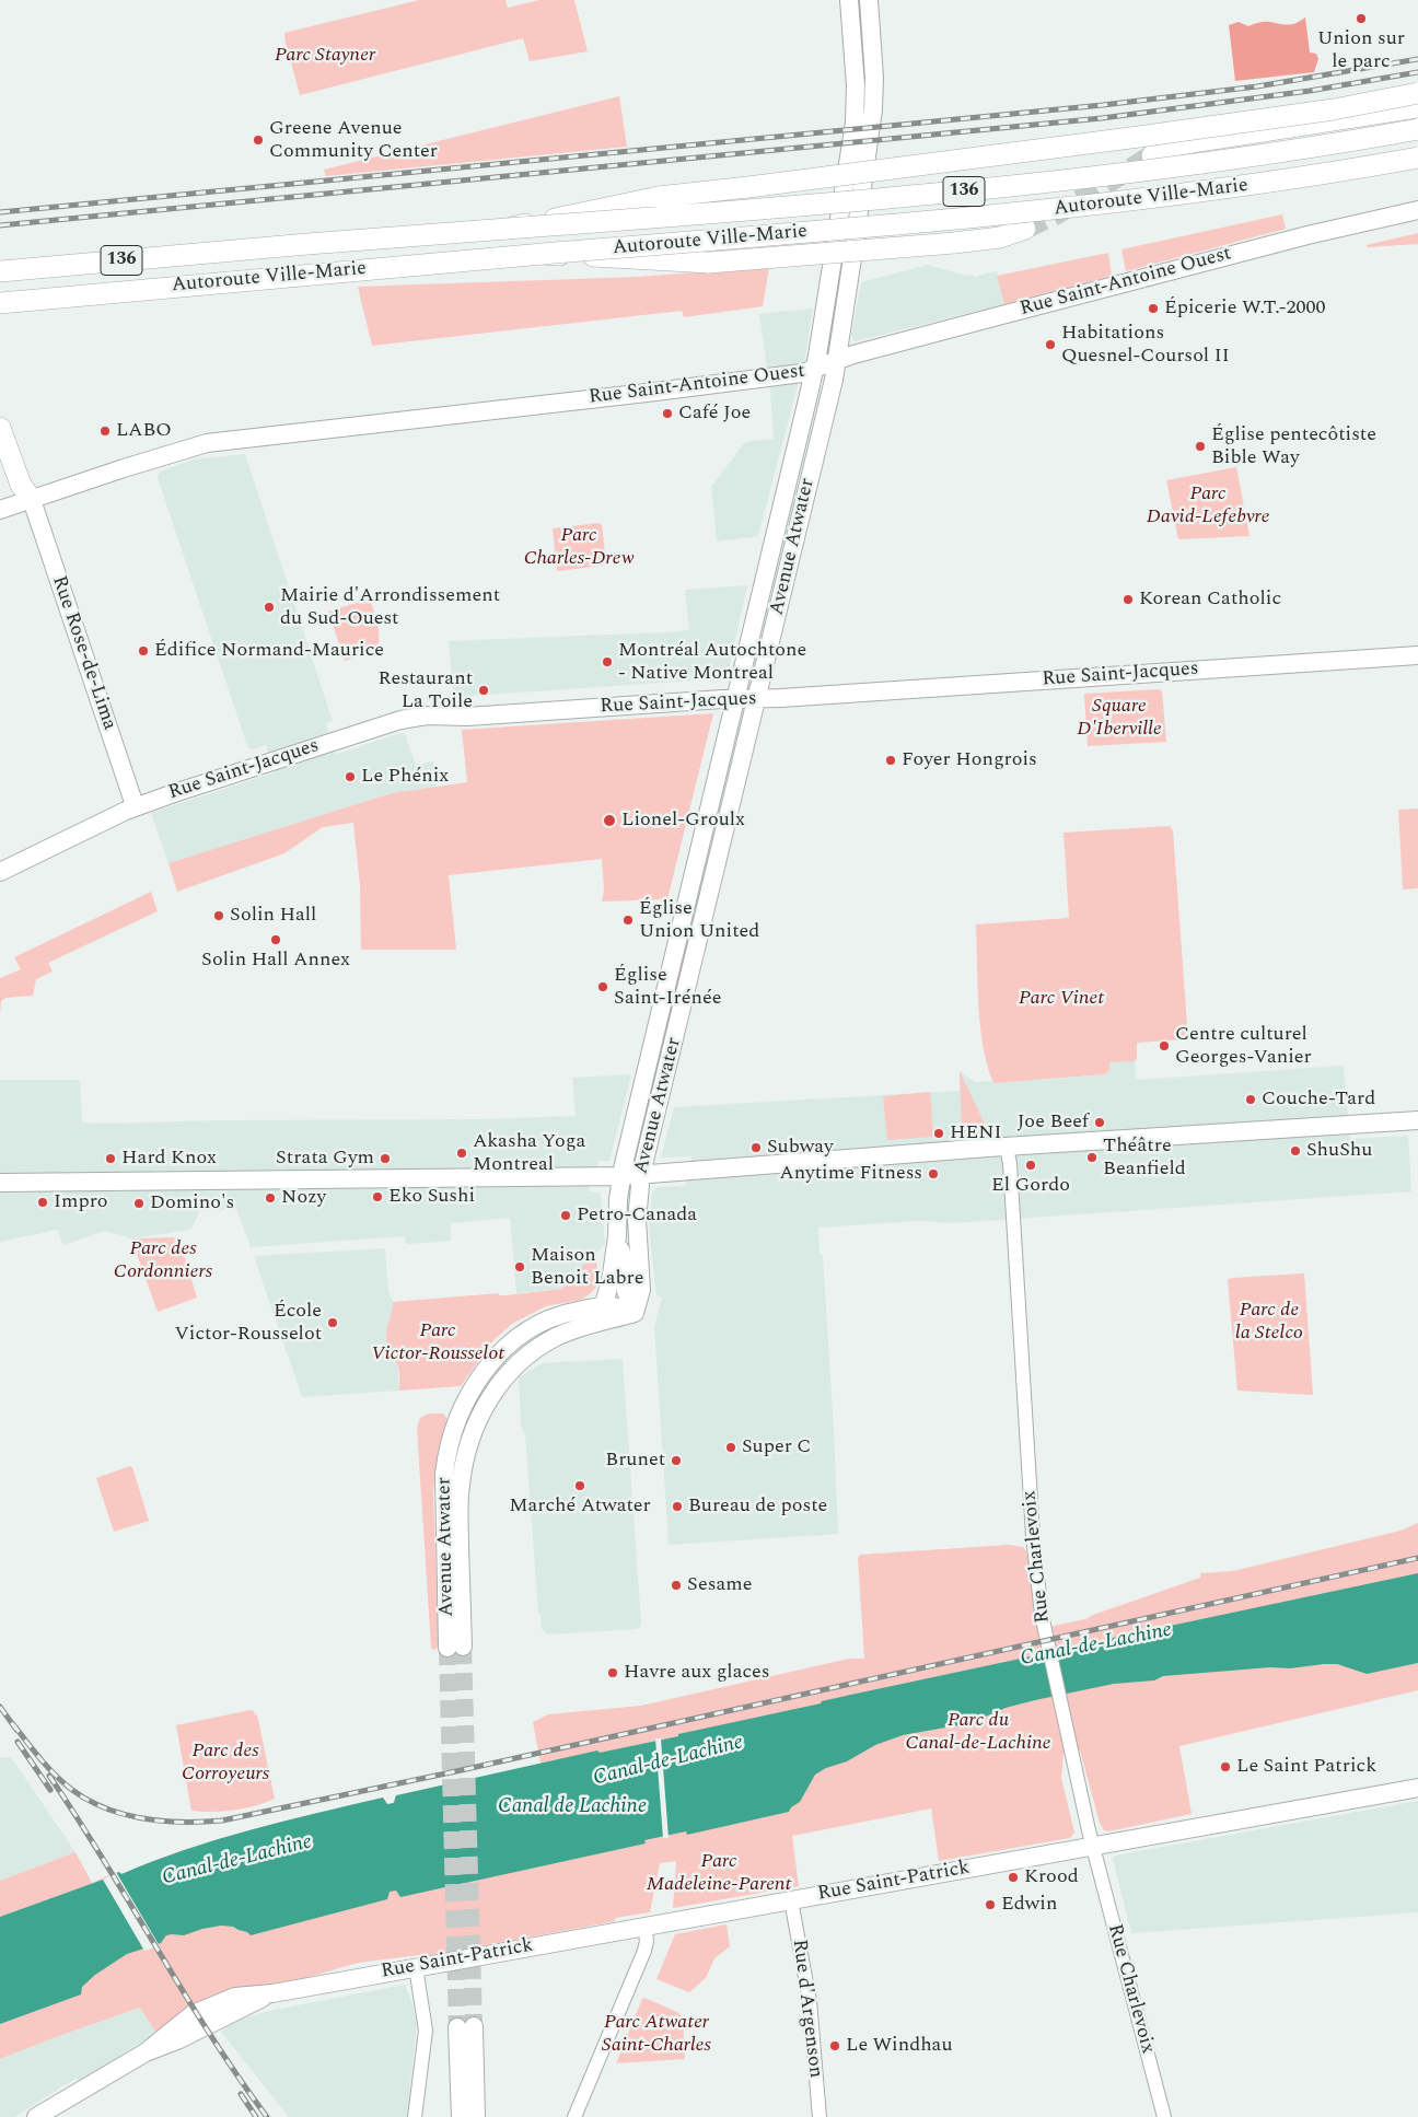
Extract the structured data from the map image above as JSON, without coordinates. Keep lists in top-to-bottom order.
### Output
{
  "streets": {
    "highway": ["136", "Autoroute Ville-Marie"],
    "main road": [
      "Rue Saint-Antoine Ouest",
      "Avenue Atwater",
      "Rue Rose-de-Lima",
      "Rue Saint-Jacques",
      "Rue Saint-Patrick"
    ],
    "street": ["Rue Charlevoix", "Rue d'Argenson"]
  },
  "crossings": [
    ["Rue Saint-Antoine Ouest", "Avenue Atwater"],
    ["Rue Saint-Antoine Ouest", "Rue Rose-de-Lima"],
    ["Avenue Atwater", "Rue Saint-Jacques"],
    ["Rue Rose-de-Lima", "Rue Saint-Jacques"],
    ["Rue Charlevoix", "Rue Saint-Patrick"],
    ["Rue Saint-Patrick", "Rue d'Argenson"]
  ],
  "water": ["Canal-de-Lachine", "Canal de Lachine"],
  "parks": [
    "Parc Stayner",
    "Parc David-Lefebvre",
    "Parc Charles-Drew",
    "Square D'Iberville",
    "Parc Vinet",
    "Parc des Cordonniers",
    "Parc de la Stelco",
    "Parc Victor-Rousselot",
    "Parc du Canal-de-Lachine",
    "Parc des Corroyeurs",
    "Parc Madeleine-Parent",
    "Parc Atwater Saint-Charles"
  ],
  "places": [
    "Union sur le parc",
    "Greene Avenue Community Center",
    "Épicerie W.T.-2000",
    "Habitations Quesnel-Coursol II",
    "Café Joe",
    "LABO",
    "Église pentecôtiste Bible Way",
    "Korean Catholic",
    "Mairie d'Arrondissement du Sud-Ouest",
    "Édifice Normand-Maurice",
    "Montréal Autochtone - Native Montreal",
    "Restaurant La Toile",
    "Foyer Hongrois",
    "Le Phénix",
    "Lionel-Groulx",
    "Solin Hall",
    "Église Union United",
    "Solin Hall Annex",
    "Église Saint-Irénée",
    "Centre culturel Georges-Vanier",
    "Couche-Tard",
    "Joe Beef",
    "HENI",
    "Subway",
    "ShuShu",
    "Akasha Yoga Montreal",
    "Théâtre Beanfield",
    "Hard Knox",
    "Strata Gym",
    "El Gordo",
    "Anytime Fitness",
    "Eko Sushi",
    "Nozy",
    "Impro",
    "Domino's",
    "Petro-Canada",
    "Maison Benoit Labre",
    "École Victor-Rousselot",
    "Super C",
    "Brunet",
    "Marché Atwater",
    "Bureau de poste",
    "Sesame",
    "Havre aux glaces",
    "Le Saint Patrick",
    "Krood",
    "Edwin",
    "Le Windhau"
  ]
}
